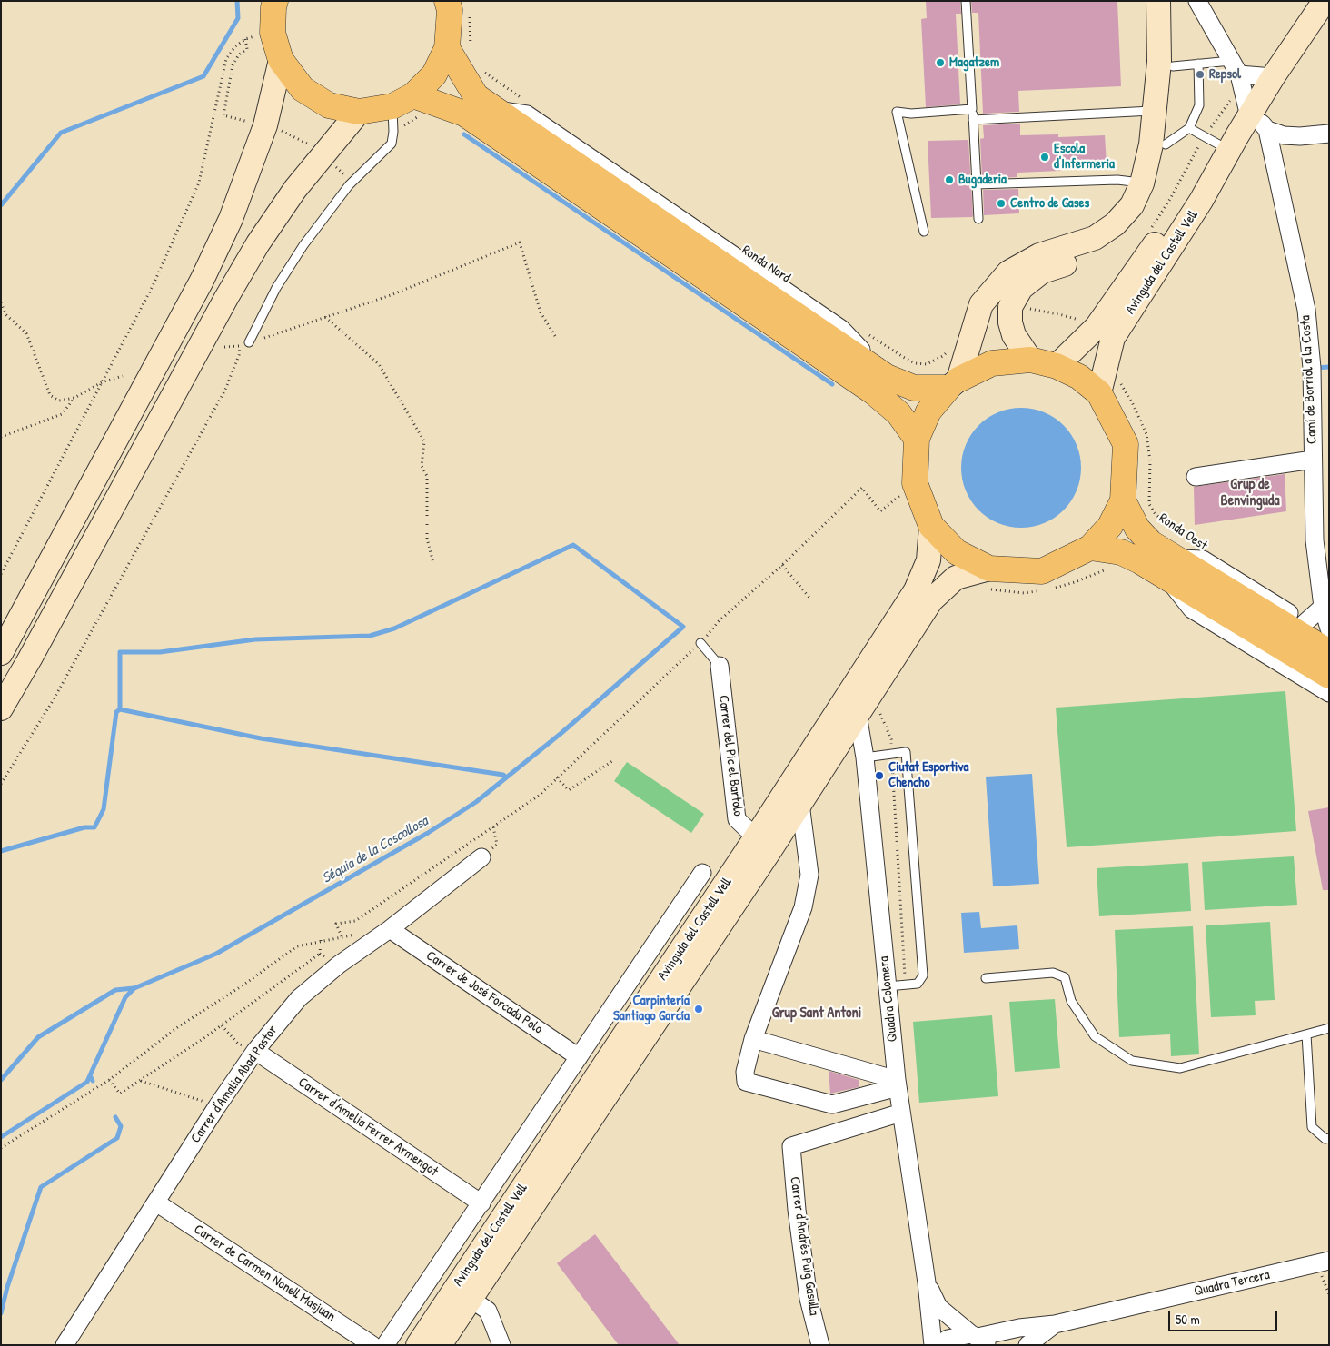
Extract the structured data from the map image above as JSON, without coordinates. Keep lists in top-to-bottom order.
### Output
{
  "streets": {
    "main road": ["Avinguda del Castell Vell", "Ronda Nord", "Ronda Oest"],
    "street": [
      "Camí de Borriol a la Costa",
      "Carrer del Pic el Bartolo",
      "Carrer de José Forcada Polo",
      "Quadra Colomera",
      "Carrer d'Amalia Abad Pastor",
      "Carrer d'Amelia Ferrer Armengot",
      "Carrer d'Andrés Puig Gasulla",
      "Carrer de Carmen Nonell Masjuan",
      "Quadra Tercera"
    ]
  },
  "crossings": [
    ["Avinguda del Castell Vell", "Camí de Borriol a la Costa"],
    ["Avinguda del Castell Vell", "Ronda Oest"],
    ["Avinguda del Castell Vell", "Carrer del Pic el Bartolo"],
    ["Avinguda del Castell Vell", "Carrer de José Forcada Polo"],
    ["Avinguda del Castell Vell", "Quadra Colomera"],
    ["Avinguda del Castell Vell", "Carrer d'Amelia Ferrer Armengot"],
    ["Carrer de José Forcada Polo", "Carrer d'Amalia Abad Pastor"],
    ["Quadra Colomera", "Carrer d'Andrés Puig Gasulla"],
    ["Quadra Colomera", "Quadra Tercera"],
    ["Carrer d'Amalia Abad Pastor", "Carrer d'Amelia Ferrer Armengot"],
    ["Carrer d'Amalia Abad Pastor", "Carrer de Carmen Nonell Masjuan"]
  ],
  "districts": ["Grup de Benvinguda", "Grup Sant Antoni"],
  "water": ["Séquia de la Coscollosa"],
  "places": [
    "Magatzem",
    "Repsol",
    "Escola d'Infermeria",
    "Bugaderia",
    "Centro de Gases",
    "Ciutat Esportiva Chencho",
    "Carpintería Santiago García"
  ],
  "scale_bar": "50 m"
}
